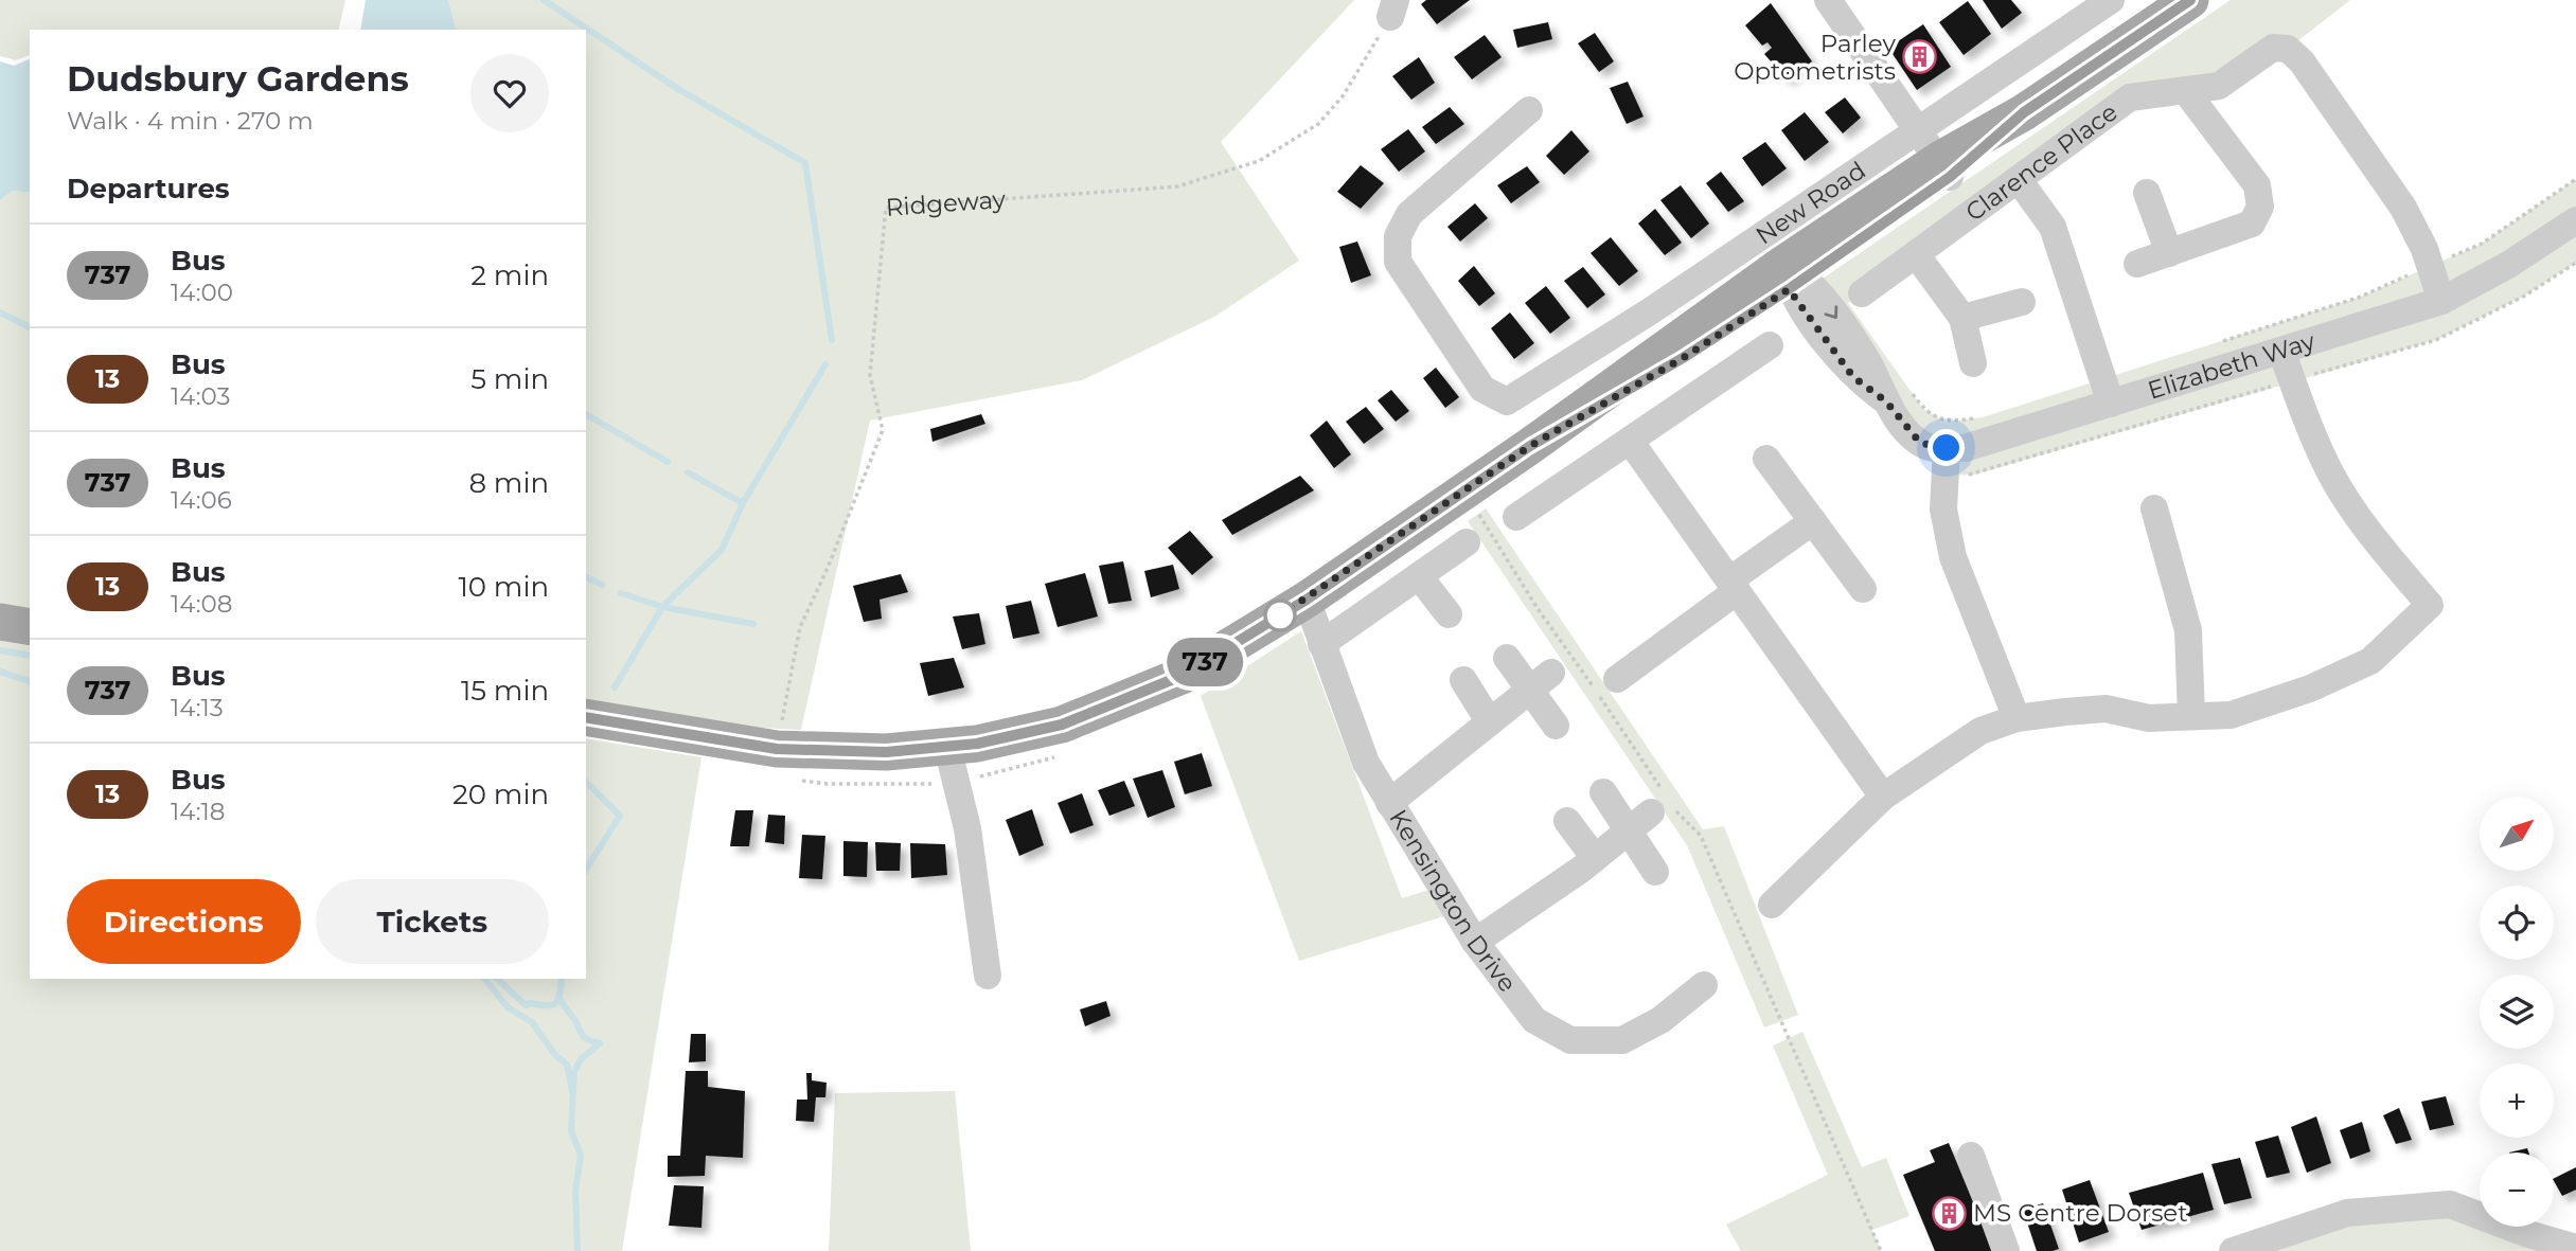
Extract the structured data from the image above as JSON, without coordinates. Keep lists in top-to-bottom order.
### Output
{
  "streets": {
    "street": [
      "Clarence Place",
      "New Road",
      "Elizabeth Way",
      "Kensington Drive"
    ],
    "path": ["Ridgeway"]
  },
  "crossings": [
    ["Clarence Place", "Elizabeth Way"]
  ],
  "places": {
    "building": ["Parley Optometrists", "MS Centre Dorset"]
  },
  "lines": ["bus line 737"],
  "north": "top right",
  "page": {
    "on_map": "737",
    "heading": [
      ["Dudsbury Gardens", "Walk · 4 min · 270 m"],
      "Departures"
    ],
    "list": [
      {
        "mark": "737",
        "name": "Bus",
        "note": "14:00",
        "value": "2 min"
      },
      {
        "mark": "13",
        "name": "Bus",
        "note": "14:03",
        "value": "5 min"
      },
      {
        "mark": "737",
        "name": "Bus",
        "note": "14:06",
        "value": "8 min"
      },
      {
        "mark": "13",
        "name": "Bus",
        "note": "14:08",
        "value": "10 min"
      },
      {
        "mark": "737",
        "name": "Bus",
        "note": "14:13",
        "value": "15 min"
      },
      {
        "mark": "13",
        "name": "Bus",
        "note": "14:18",
        "value": "20 min"
      }
    ],
    "map_buttons": ["+", "−"],
    "buttons": ["Directions", "Tickets"]
  }
}
